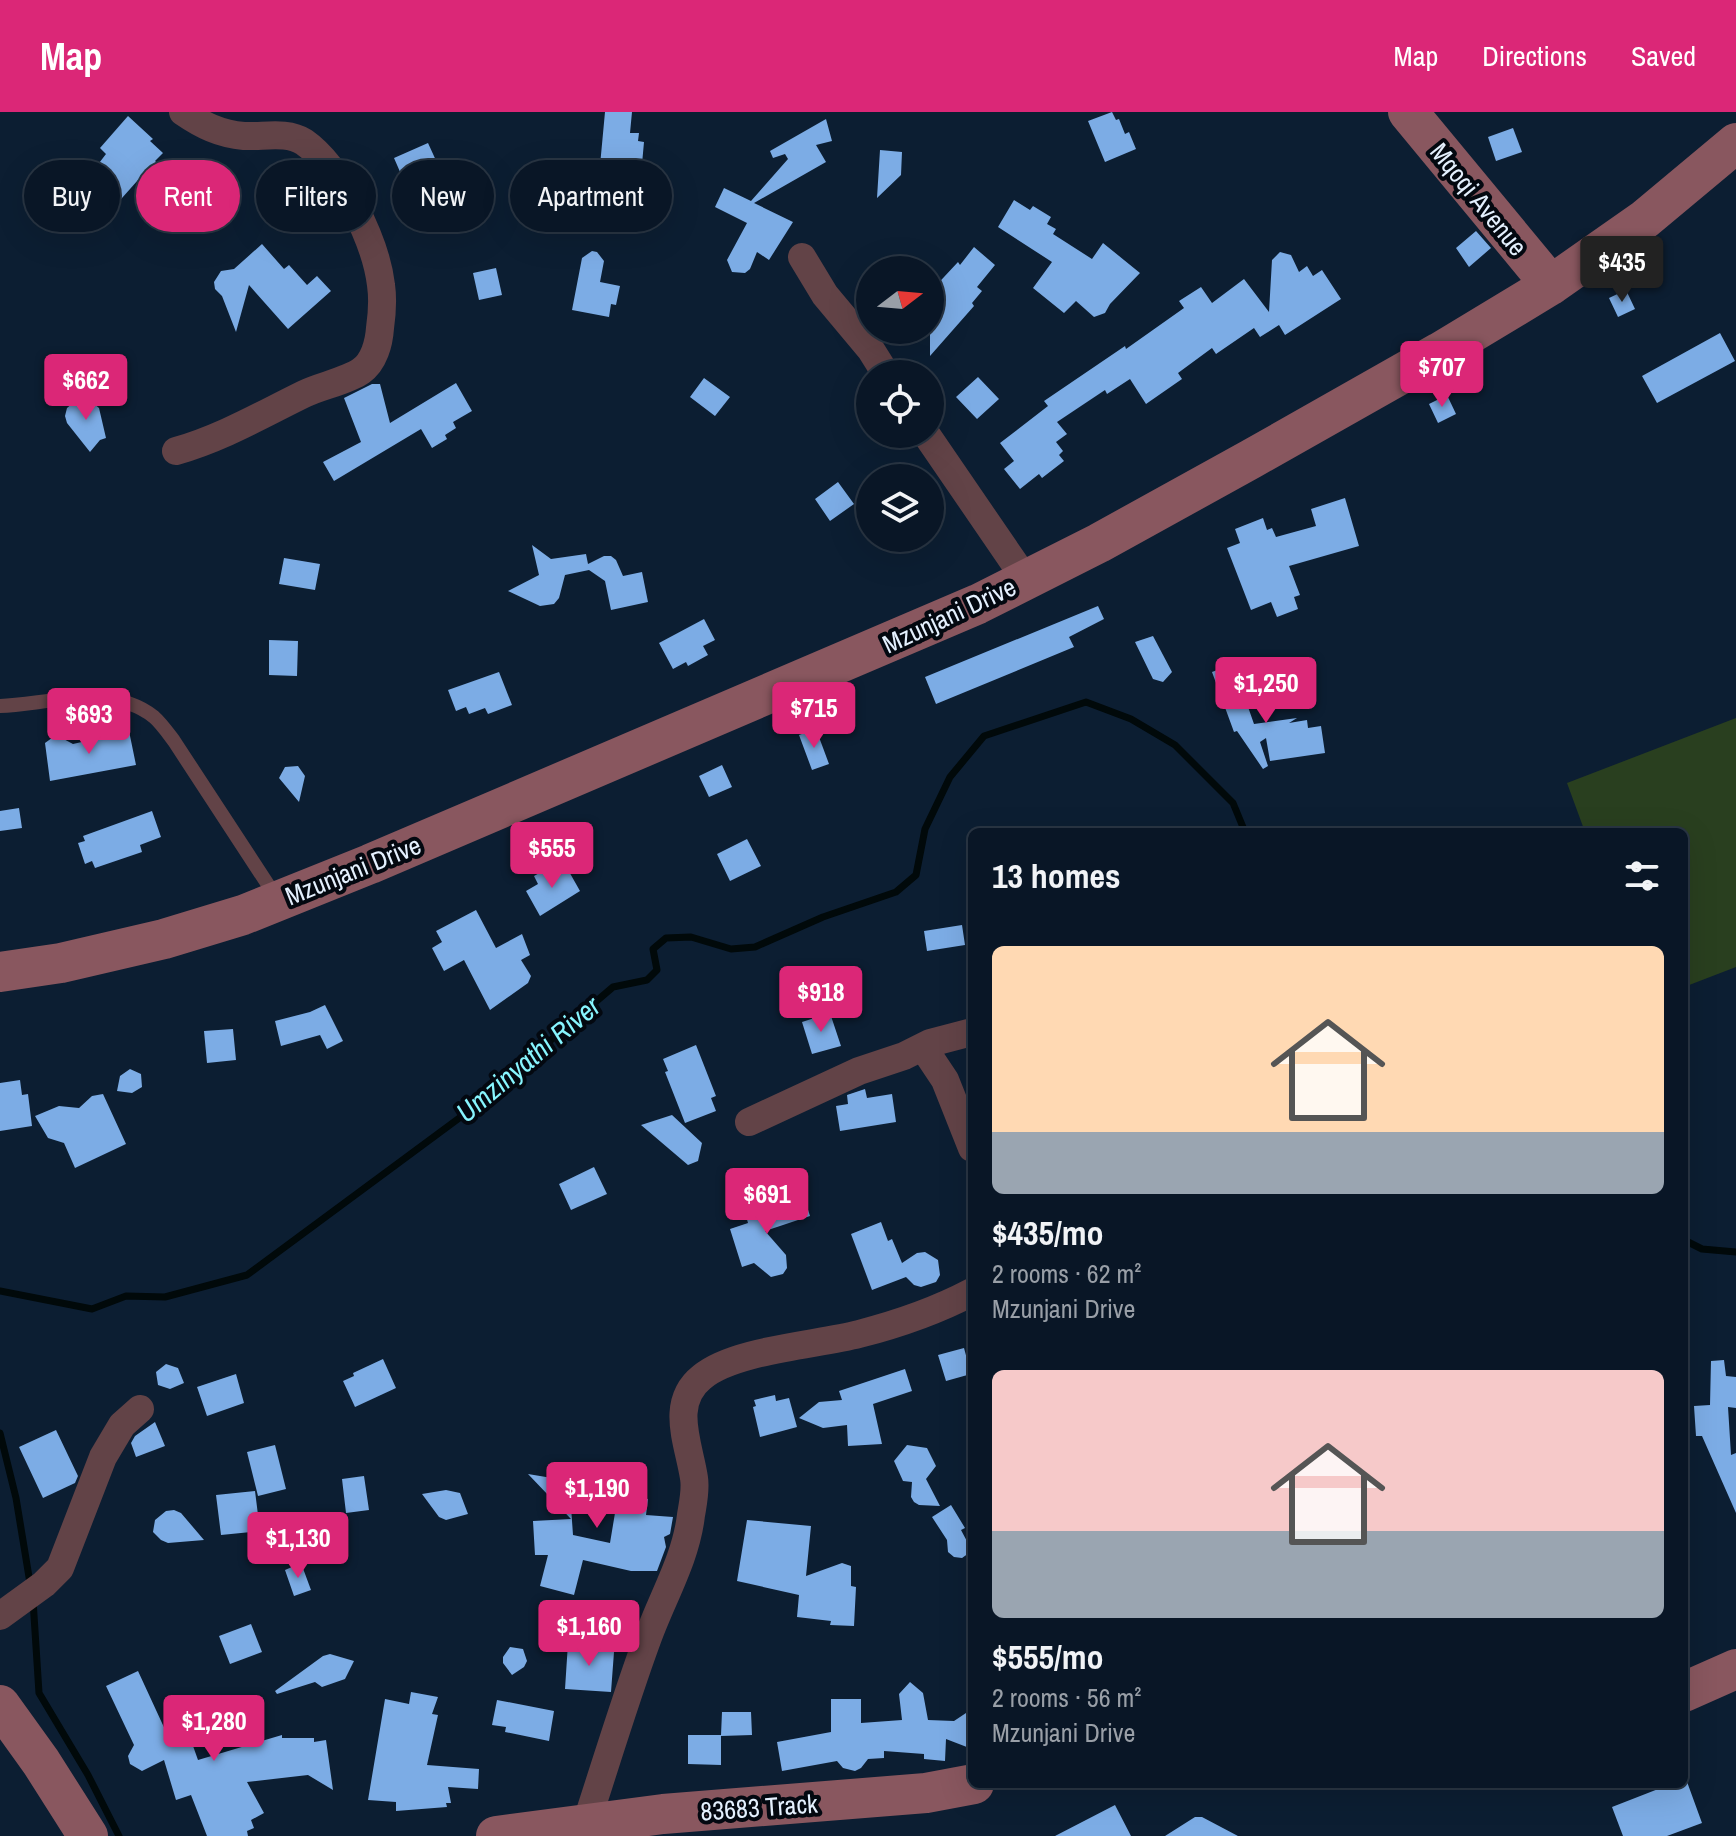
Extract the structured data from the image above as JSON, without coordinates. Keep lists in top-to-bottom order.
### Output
{
  "streets": {
    "main road": ["Mqoqi Avenue", "Mzunjani Drive", "83683 Track"]
  },
  "crossings": [
    ["Mqoqi Avenue", "Mzunjani Drive"]
  ],
  "water": ["Umzinyathi River"],
  "north": "right",
  "page": {
    "header": "Map",
    "nav": ["Map", "Directions", "Saved"],
    "chip": [
      "Buy",
      "Rent",
      "Filters",
      "New",
      "Apartment"
    ],
    "price": [
      "$435",
      "$707",
      "$662",
      "$1,250",
      "$715",
      "$693",
      "$555",
      "$918",
      "$691",
      "$1,190",
      "$1,130",
      "$1,160",
      "$1,280"
    ],
    "heading": "13 homes",
    "list": [
      {
        "name": "$435/mo",
        "note": "2 rooms · 62 m² · Mzunjani Drive"
      },
      {
        "name": "$555/mo",
        "note": "2 rooms · 56 m² · Mzunjani Drive"
      }
    ]
  }
}
